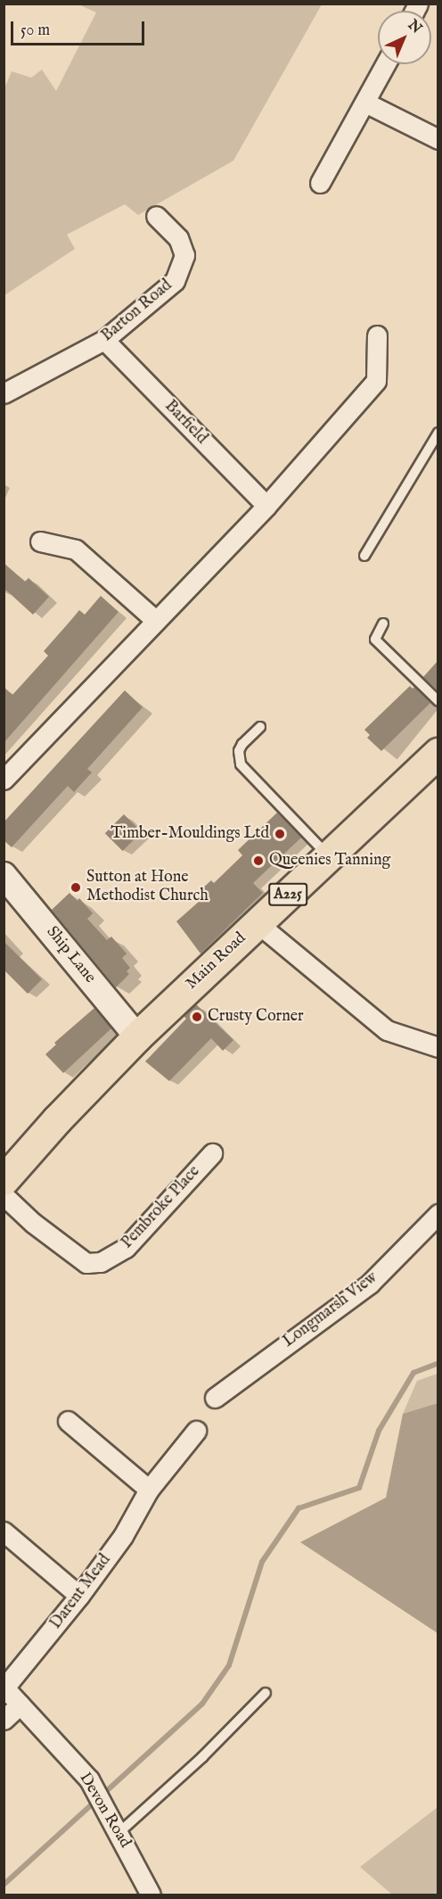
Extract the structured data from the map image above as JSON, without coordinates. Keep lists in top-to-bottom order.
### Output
{
  "streets": {
    "main road": ["A225", "Main Road"],
    "street": [
      "Barton Road",
      "Barfield",
      "Ship Lane",
      "Pembroke Place",
      "Longmarsh View",
      "Darent Mead",
      "Devon Road"
    ]
  },
  "crossings": [
    ["Barton Road", "Barfield"],
    ["Ship Lane", "Main Road"],
    ["Darent Mead", "Devon Road"]
  ],
  "places": [
    "Timber-Mouldings Ltd",
    "Queenies Tanning",
    "Sutton at Hone Methodist Church",
    "Crusty Corner"
  ],
  "scale_bar": "50 m",
  "north": "top right"
}
